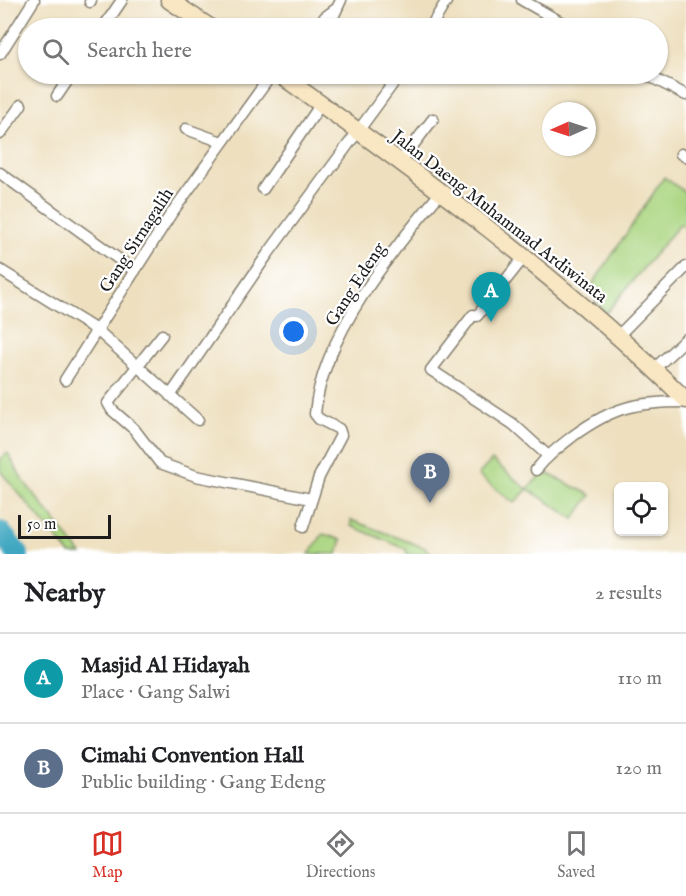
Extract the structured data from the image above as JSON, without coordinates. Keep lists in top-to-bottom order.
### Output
{
  "streets": {
    "main road": ["Jalan Daeng Muhammad Ardiwinata"],
    "street": ["Gang Sirnagalih", "Gang Edeng"]
  },
  "crossings": [
    ["Jalan Daeng Muhammad Ardiwinata", "Gang Edeng"]
  ],
  "scale_bar": "50 m",
  "north": "left",
  "page": {
    "search": "Search here",
    "pins": ["A", "B"],
    "scale": "50 m",
    "heading": ["Nearby", "2 results"],
    "list": [
      {
        "mark": "A",
        "name": "Masjid Al Hidayah",
        "note": "Place · Gang Salwi",
        "value": "110 m"
      },
      {
        "mark": "B",
        "name": "Cimahi Convention Hall",
        "note": "Public building · Gang Edeng",
        "value": "120 m"
      }
    ],
    "nav": ["Map", "Directions", "Saved"]
  }
}
